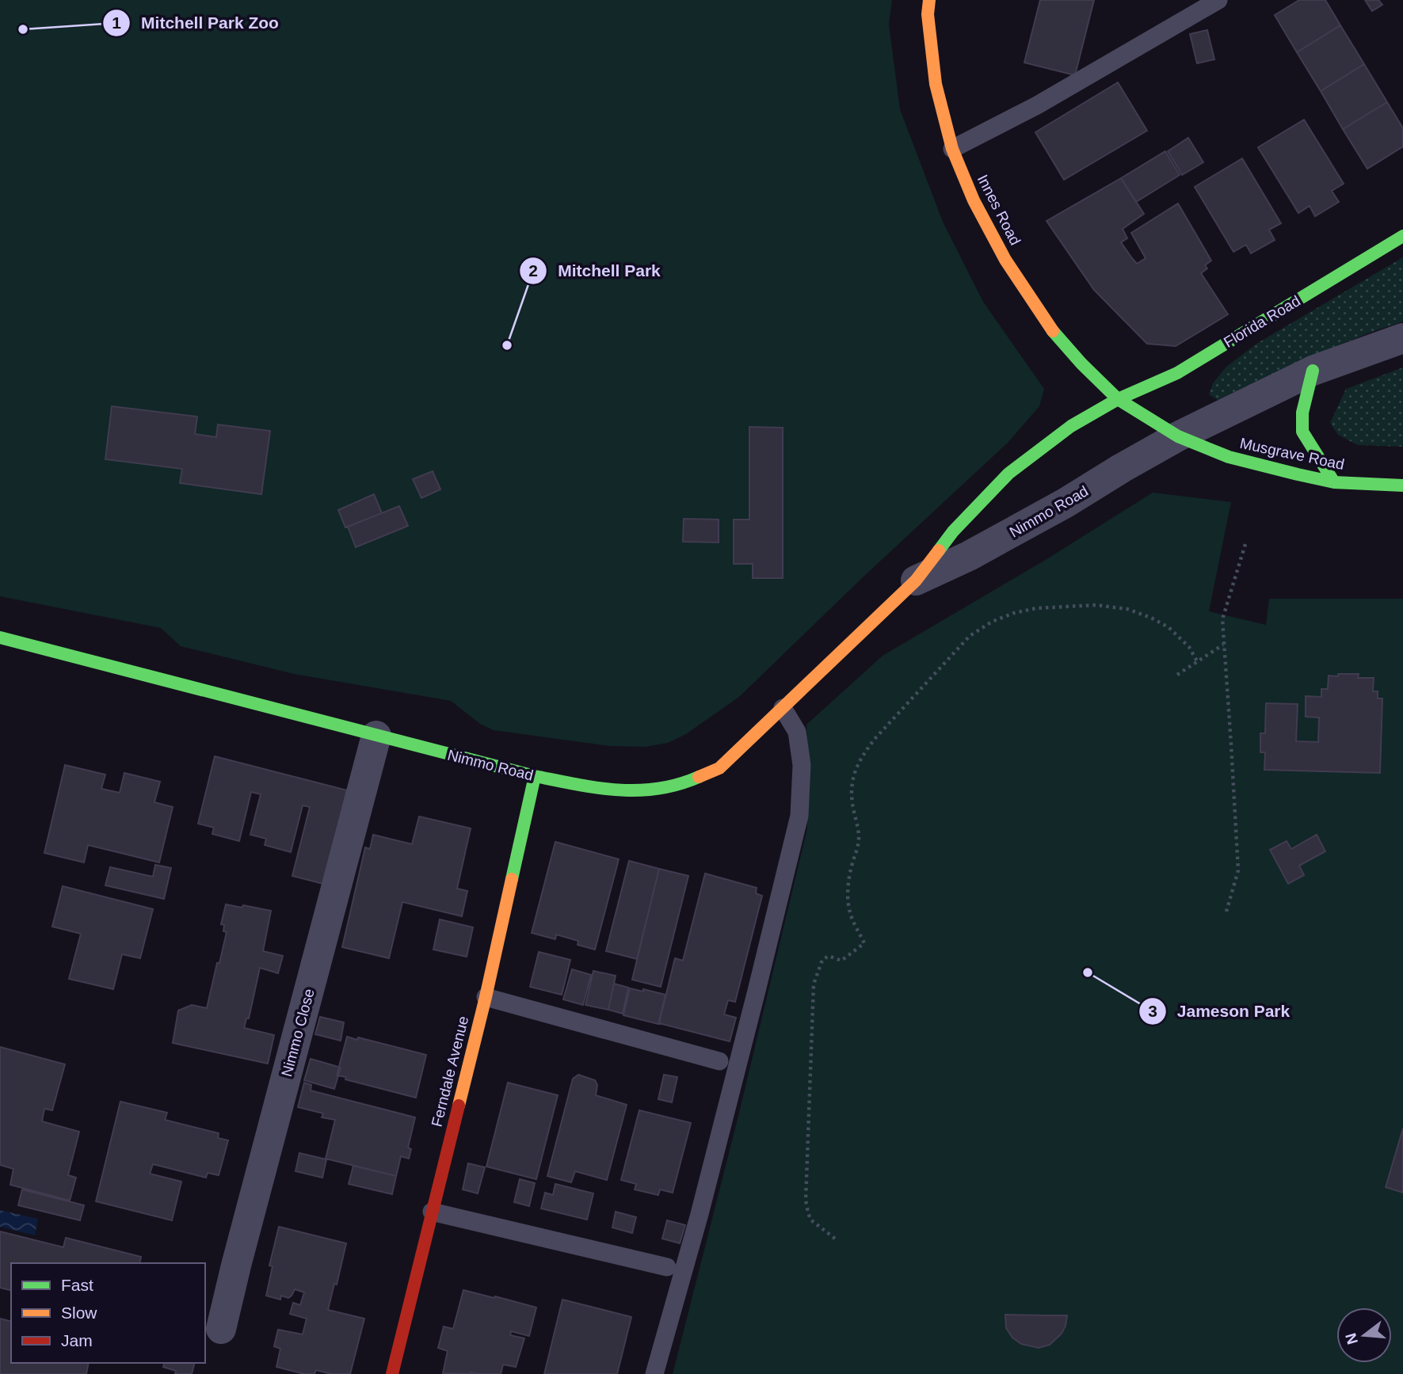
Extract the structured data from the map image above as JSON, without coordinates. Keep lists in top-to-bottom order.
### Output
{
  "streets": {
    "street": [
      "Innes Road",
      "Florida Road",
      "Musgrave Road",
      "Nimmo Road",
      "Nimmo Close",
      "Ferndale Avenue"
    ]
  },
  "crossings": [
    ["Innes Road", "Florida Road"],
    ["Innes Road", "Musgrave Road"],
    ["Innes Road", "Nimmo Road"],
    ["Florida Road", "Nimmo Road"],
    ["Musgrave Road", "Nimmo Road"],
    ["Nimmo Road", "Nimmo Close"],
    ["Nimmo Road", "Ferndale Avenue"]
  ],
  "places": ["Mitchell Park Zoo", "Mitchell Park", "Jameson Park"],
  "legend": ["Fast", "Slow", "Jam"],
  "north": "left"
}
